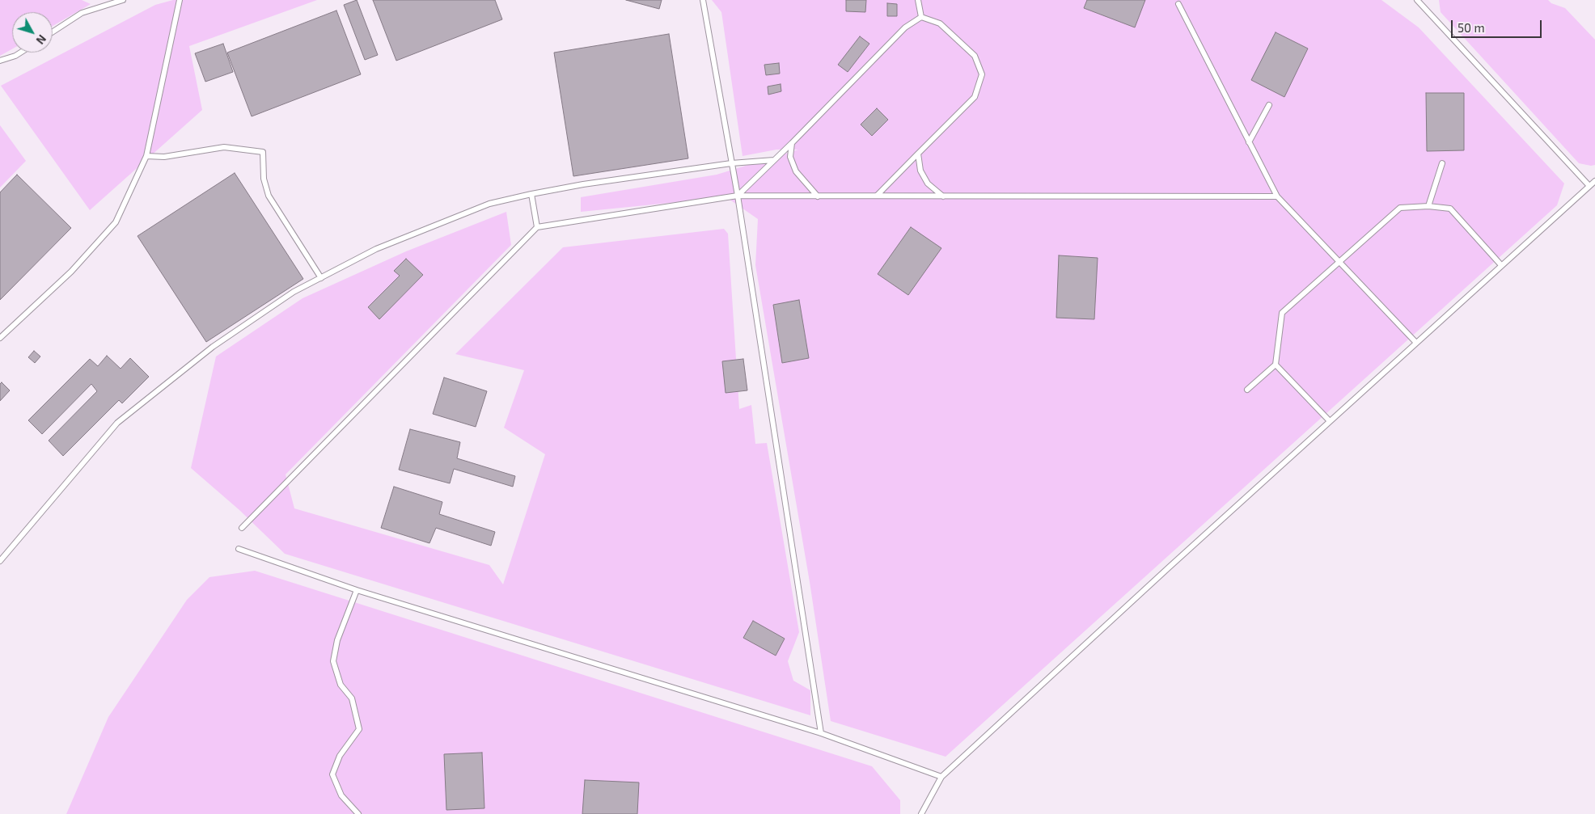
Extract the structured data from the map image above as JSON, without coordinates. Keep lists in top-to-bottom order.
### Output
{
  "scale_bar": "50 m",
  "north": "bottom right"
}
